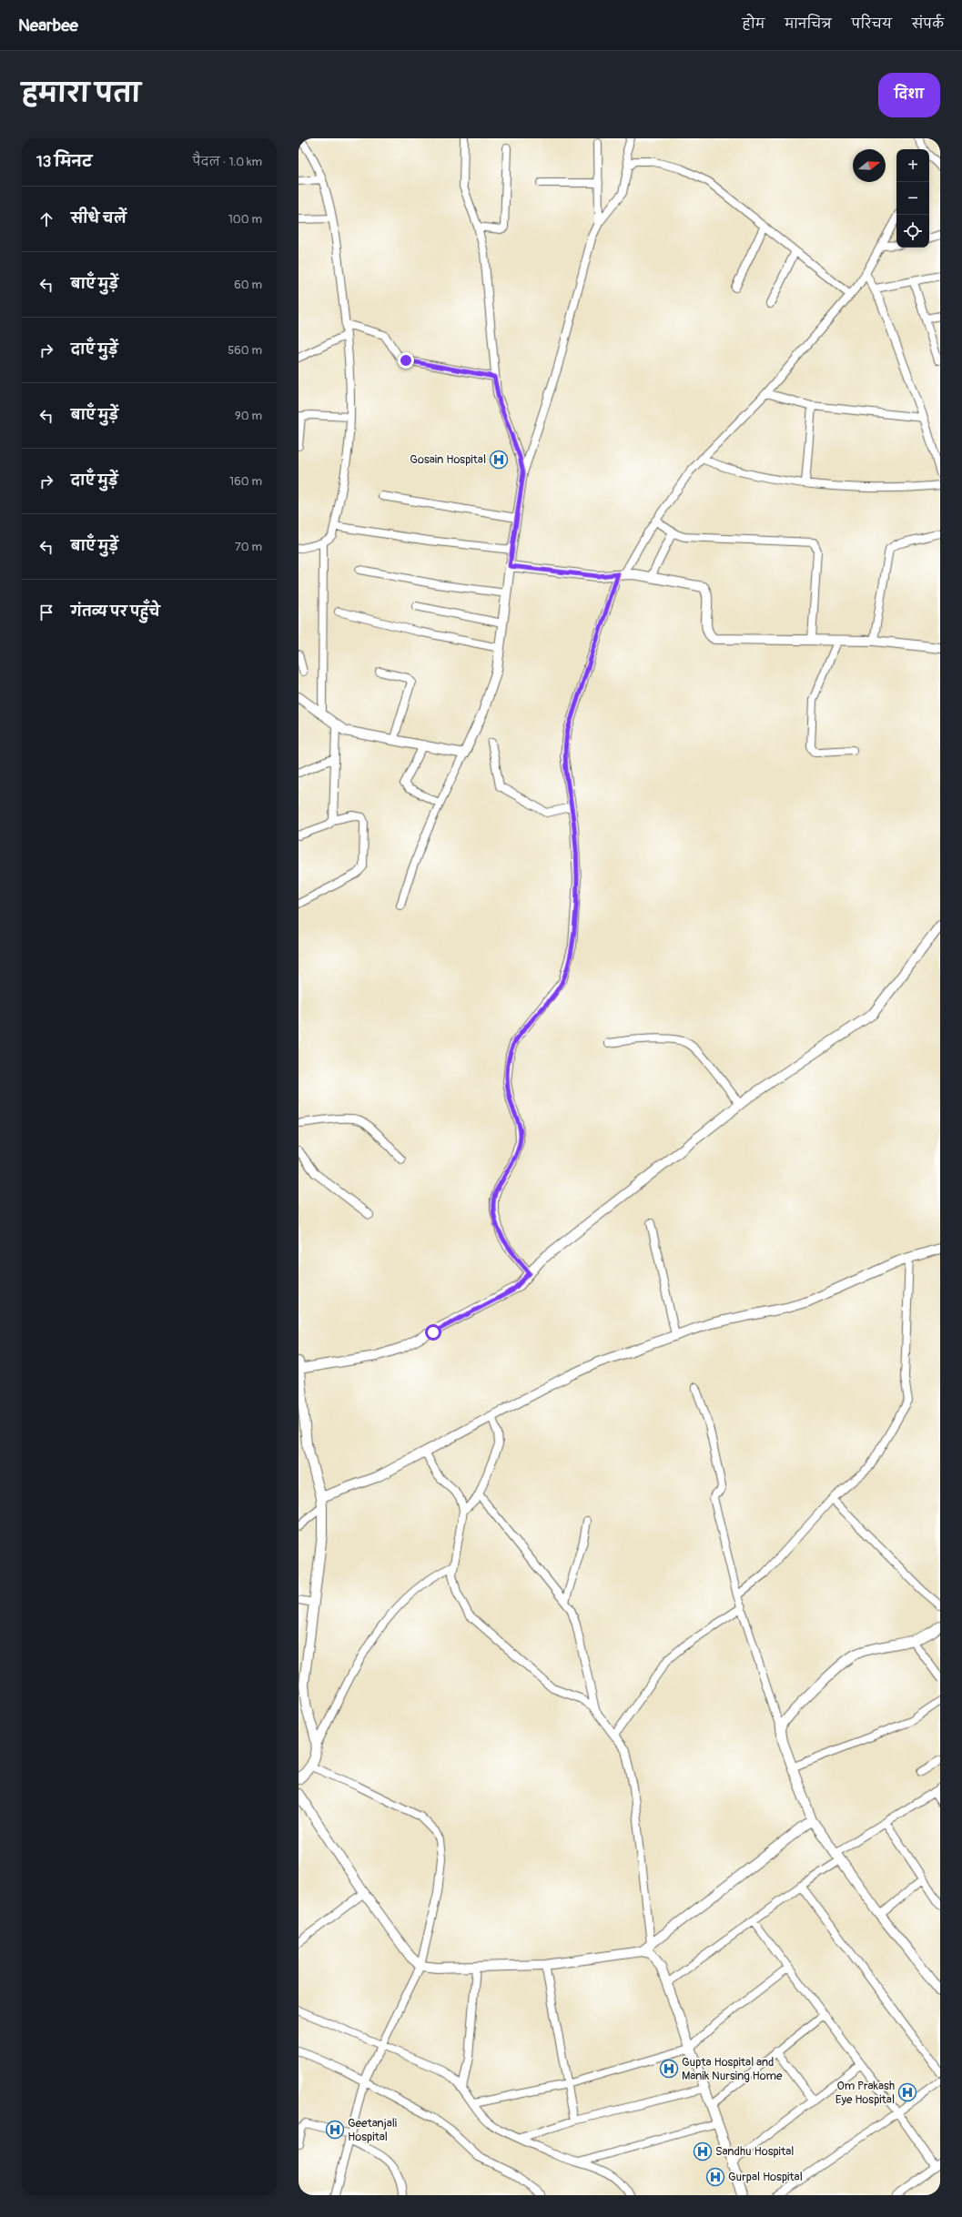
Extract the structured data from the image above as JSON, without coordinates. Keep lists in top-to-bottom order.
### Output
{
  "places": {
    "hospital": [
      "Gosain Hospital",
      "Gupta Hospital and Manik Nursing Home",
      "Om Prakash Eye Hospital",
      "Geetanjali Hospital",
      "Sandhu Hospital",
      "Gurpal Hospital"
    ]
  },
  "north": "right",
  "page": {
    "header": "Nearbee",
    "nav": [
      "होम",
      "मानचित्र",
      "परिचय",
      "संपर्क"
    ],
    "title": "हमारा पता",
    "buttons": "दिशा",
    "heading": ["13 मिनट", "पैदल · 1.0 km"],
    "map_buttons": ["+", "−"],
    "list": [
      ["सीधे चलें", "100 m"],
      ["बाएँ मुड़ें", "60 m"],
      ["दाएँ मुड़ें", "560 m"],
      ["बाएँ मुड़ें", "90 m"],
      ["दाएँ मुड़ें", "160 m"],
      ["बाएँ मुड़ें", "70 m"],
      "गंतव्य पर पहुँचे"
    ]
  }
}
